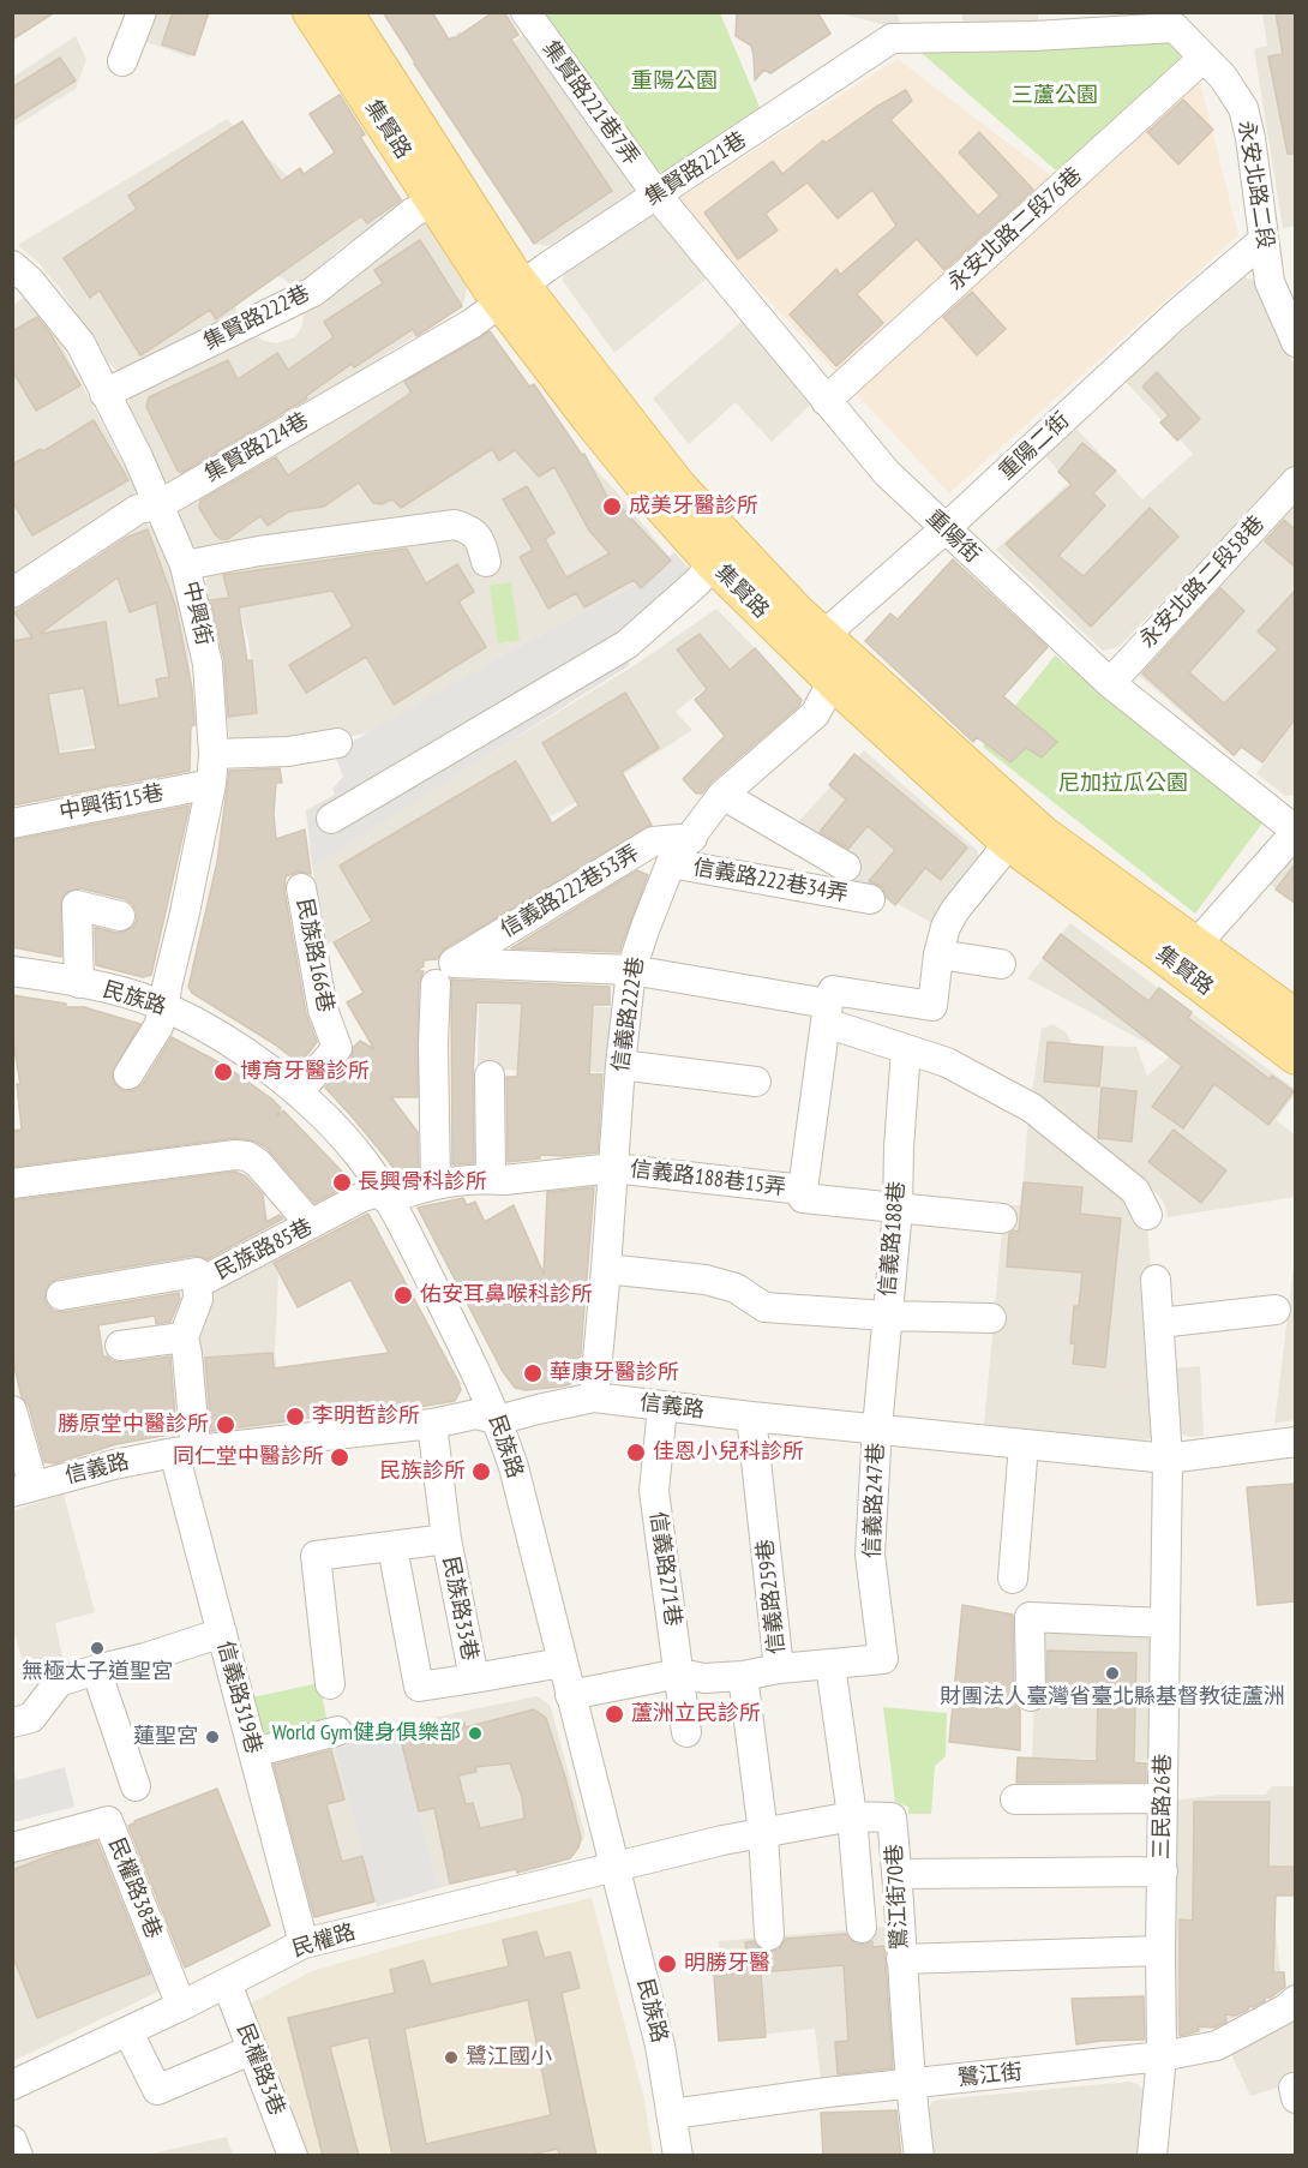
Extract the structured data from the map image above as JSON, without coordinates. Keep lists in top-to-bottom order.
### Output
{
  "streets": {
    "main road": ["集賢路"],
    "street": [
      "集賢路221巷7弄",
      "集賢路221巷",
      "永安北路二段",
      "永安北路二段76巷",
      "集賢路222巷",
      "重陽二街",
      "集賢路224巷",
      "重陽街",
      "永安北路二段58巷",
      "中興街",
      "中興街15巷",
      "信義路222巷34弄",
      "信義路222巷53弄",
      "民族路166巷",
      "民族路",
      "信義路222巷",
      "信義路188巷15弄",
      "信義路188巷",
      "民族路85巷",
      "信義路",
      "信義路247巷",
      "信義路271巷",
      "信義路259巷",
      "民族路33巷",
      "信義路319巷",
      "三民路26巷",
      "民權路38巷",
      "鷺江街70巷",
      "民權路",
      "民權路3巷",
      "鷺江街"
    ]
  },
  "crossings": [
    ["集賢路221巷7弄", "集賢路221巷"],
    ["集賢路221巷7弄", "重陽街"],
    ["集賢路", "集賢路221巷"],
    ["集賢路", "集賢路222巷"],
    ["集賢路", "重陽二街"],
    ["集賢路", "集賢路224巷"],
    ["集賢路", "信義路222巷"],
    ["集賢路221巷", "永安北路二段"],
    ["集賢路221巷", "集賢路224巷"],
    ["集賢路221巷", "重陽街"],
    ["永安北路二段", "永安北路二段76巷"],
    ["永安北路二段", "重陽二街"],
    ["永安北路二段76巷", "重陽街"],
    ["集賢路222巷", "中興街"],
    ["重陽二街", "重陽街"],
    ["集賢路224巷", "中興街"],
    ["重陽街", "永安北路二段58巷"],
    ["中興街", "中興街15巷"],
    ["中興街", "民族路"],
    ["信義路222巷34弄", "信義路222巷"],
    ["信義路222巷53弄", "信義路222巷"],
    ["民族路166巷", "民族路"],
    ["民族路", "民族路85巷"],
    ["民族路", "信義路"],
    ["民族路", "民族路33巷"],
    ["民族路", "鷺江街70巷"],
    ["民族路", "民權路"],
    ["民族路", "鷺江街"],
    ["信義路222巷", "信義路188巷15弄"],
    ["信義路222巷", "信義路"],
    ["信義路188巷15弄", "信義路188巷"],
    ["信義路188巷15弄", "民族路85巷"],
    ["信義路188巷", "信義路"],
    ["信義路188巷", "信義路247巷"],
    ["民族路85巷", "信義路"],
    ["民族路85巷", "信義路319巷"],
    ["信義路", "信義路247巷"],
    ["信義路", "信義路271巷"],
    ["信義路", "信義路259巷"],
    ["信義路", "信義路319巷"],
    ["信義路", "三民路26巷"],
    ["信義路259巷", "鷺江街70巷"],
    ["信義路319巷", "民權路"],
    ["三民路26巷", "鷺江街"],
    ["民權路38巷", "民權路"],
    ["鷺江街70巷", "民權路"],
    ["鷺江街70巷", "鷺江街"],
    ["民權路", "民權路3巷"]
  ],
  "parks": ["重陽公園", "三蘆公園", "尼加拉瓜公園"],
  "places": [
    "成美牙醫診所",
    "博育牙醫診所",
    "長興骨科診所",
    "佑安耳鼻喉科診所",
    "華康牙醫診所",
    "李明哲診所",
    "勝原堂中醫診所",
    "佳恩小兒科診所",
    "同仁堂中醫診所",
    "民族診所",
    "無極太子道聖宮",
    "財團法人臺灣省臺北縣基督教徒蘆洲",
    "蘆洲立民診所",
    "World Gym健身俱樂部",
    "蓮聖宮",
    "明勝牙醫",
    "鷺江國小"
  ]
}
